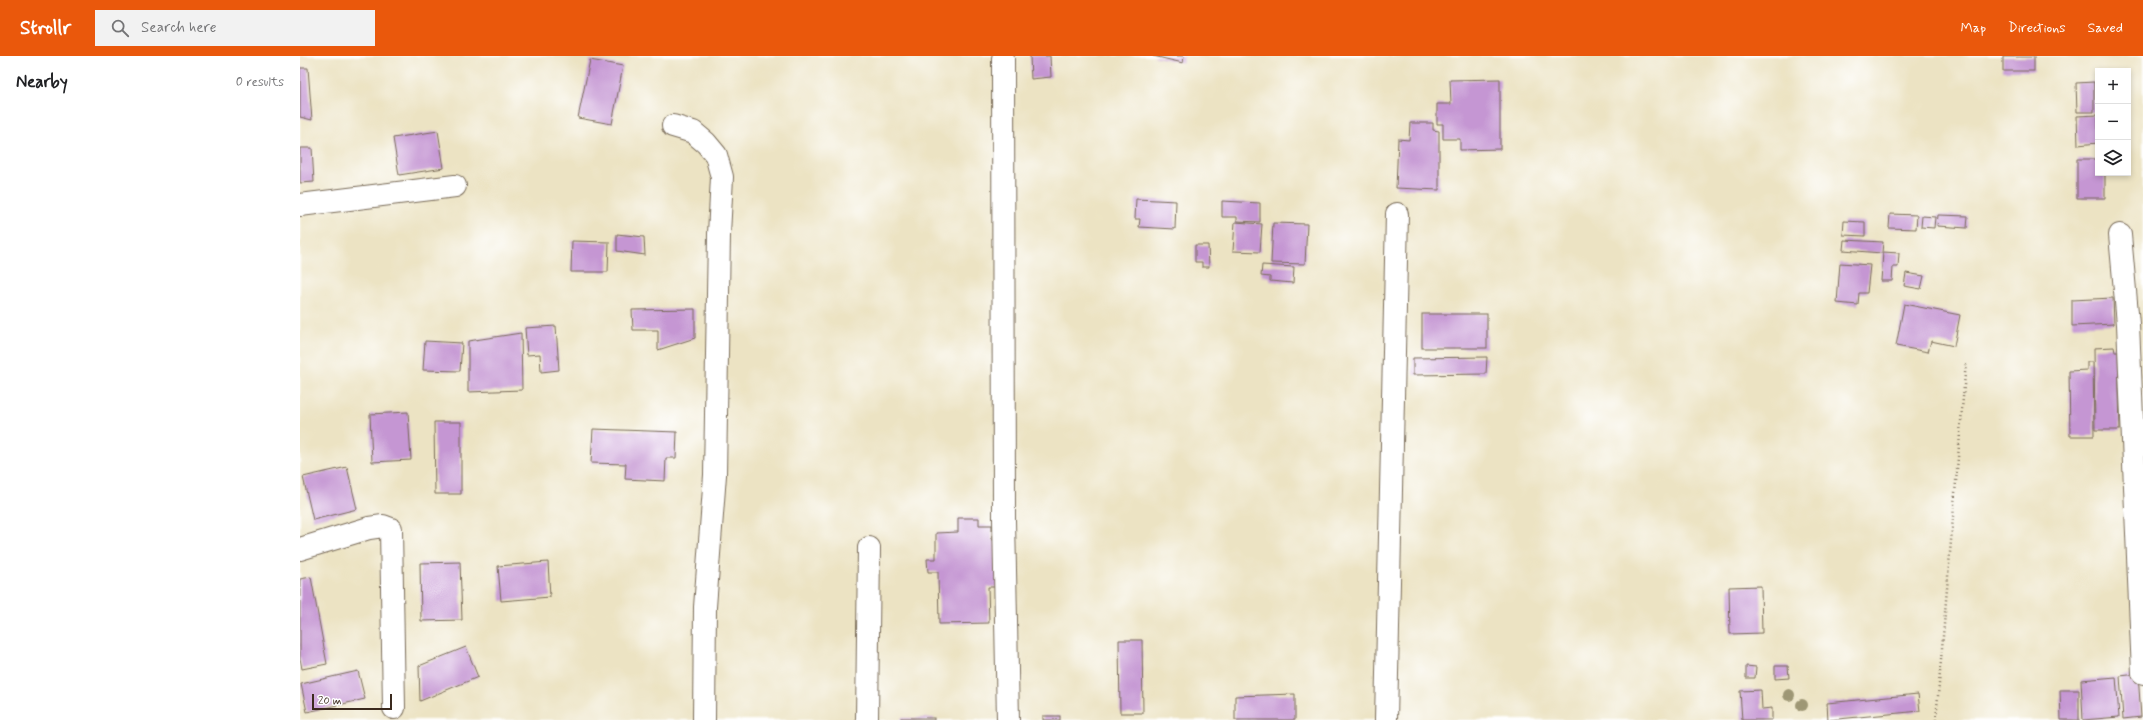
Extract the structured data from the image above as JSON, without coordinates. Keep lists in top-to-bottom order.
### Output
{
  "scale_bar": "20 m",
  "page": {
    "header": "Strollr",
    "search": "Search here",
    "nav": ["Map", "Directions", "Saved"],
    "heading": ["Nearby", "0 results"],
    "map_buttons": ["+", "−"],
    "scale": "20 m"
  }
}
